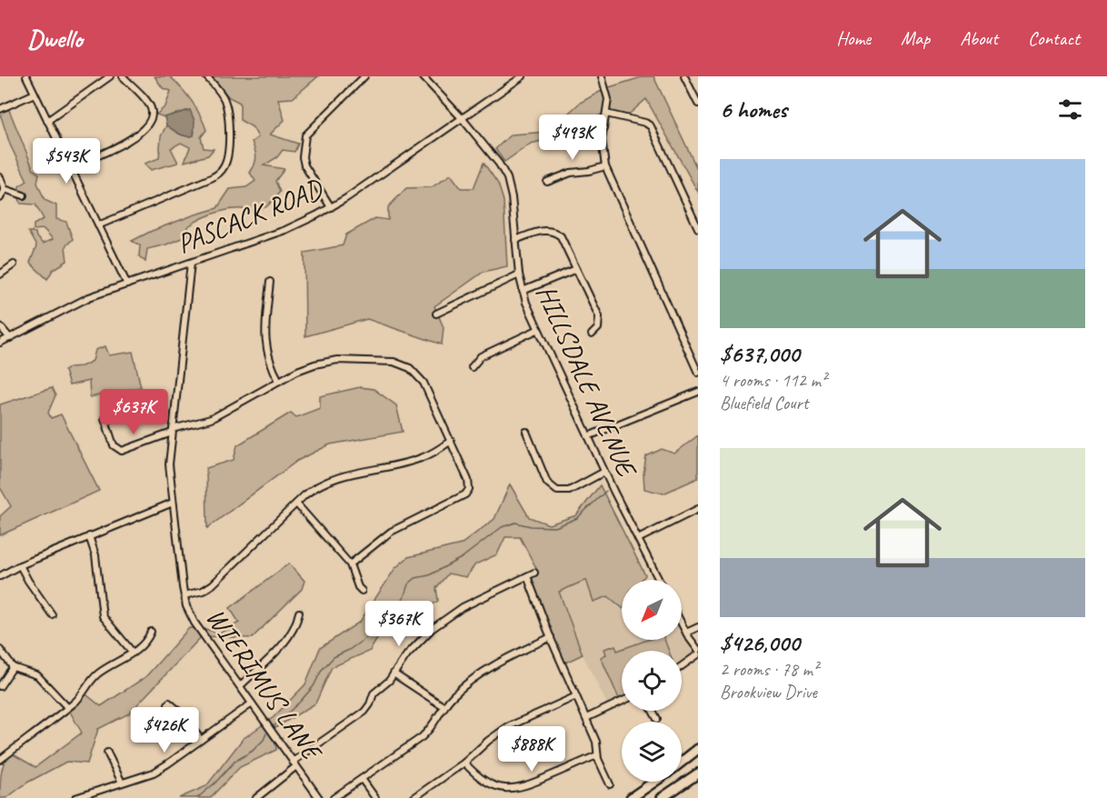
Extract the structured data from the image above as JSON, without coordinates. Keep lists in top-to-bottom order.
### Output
{
  "streets": {
    "street": ["PASCACK ROAD", "HILLSDALE AVENUE", "WIERIMUS LANE"]
  },
  "crossings": [
    ["PASCACK ROAD", "HILLSDALE AVENUE"],
    ["PASCACK ROAD", "WIERIMUS LANE"]
  ],
  "north": "bottom left",
  "page": {
    "header": "Dwello",
    "nav": [
      "Home",
      "Map",
      "About",
      "Contact"
    ],
    "heading": "6 homes",
    "price": [
      "$493K",
      "$543K",
      "$637K",
      "$367K",
      "$426K",
      "$888K"
    ],
    "list": [
      {
        "name": "$637,000",
        "note": "4 rooms · 112 m² · Bluefield Court"
      },
      {
        "name": "$426,000",
        "note": "2 rooms · 78 m² · Brookview Drive"
      }
    ]
  }
}
